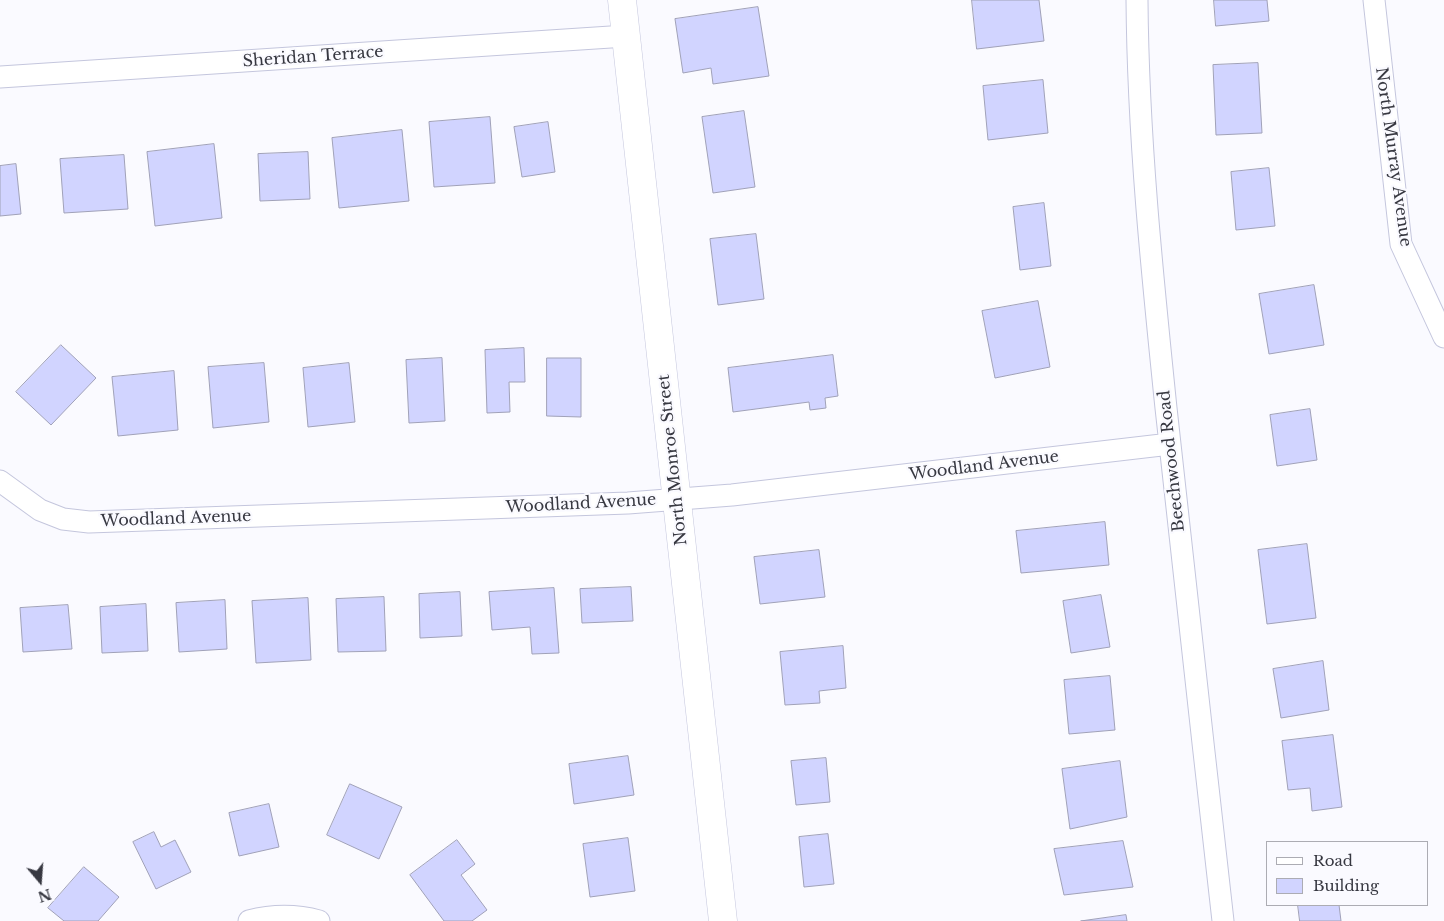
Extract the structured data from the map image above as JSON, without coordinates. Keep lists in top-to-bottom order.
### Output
{
  "streets": {
    "main road": ["North Monroe Street"],
    "street": [
      "Sheridan Terrace",
      "North Murray Avenue",
      "Beechwood Road",
      "Woodland Avenue"
    ]
  },
  "crossings": [
    ["Sheridan Terrace", "North Monroe Street"],
    ["North Monroe Street", "Woodland Avenue"],
    ["Beechwood Road", "Woodland Avenue"]
  ],
  "legend": ["Road", "Building"],
  "north": "bottom"
}
